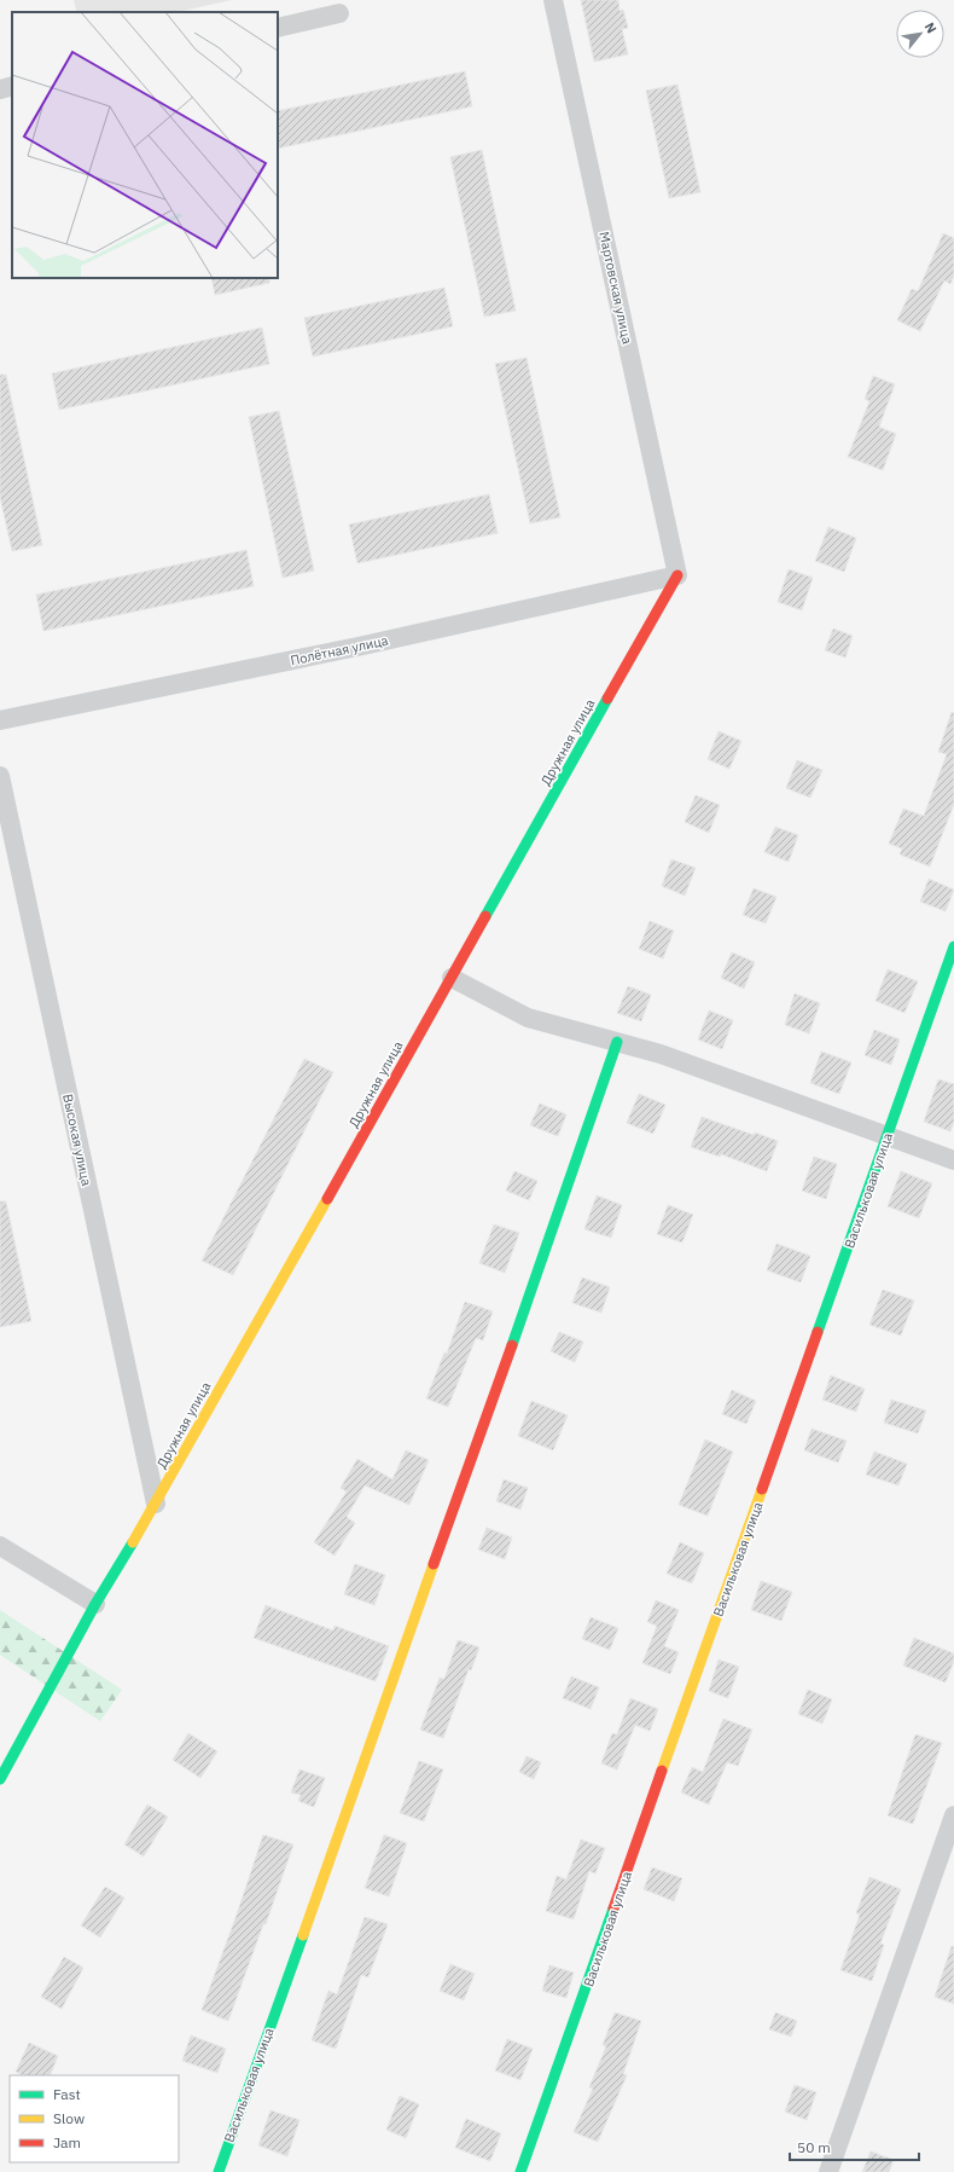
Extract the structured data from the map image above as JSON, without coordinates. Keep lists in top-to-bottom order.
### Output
{
  "streets": {
    "street": [
      "Мартовская улица",
      "Полётная улица",
      "Дружная улица",
      "Высокая улица",
      "Васильковая улица"
    ]
  },
  "crossings": [
    ["Мартовская улица", "Полётная улица"],
    ["Мартовская улица", "Дружная улица"],
    ["Полётная улица", "Дружная улица"],
    ["Дружная улица", "Высокая улица"]
  ],
  "legend": ["Fast", "Slow", "Jam"],
  "scale_bar": "50 m",
  "north": "top right"
}
